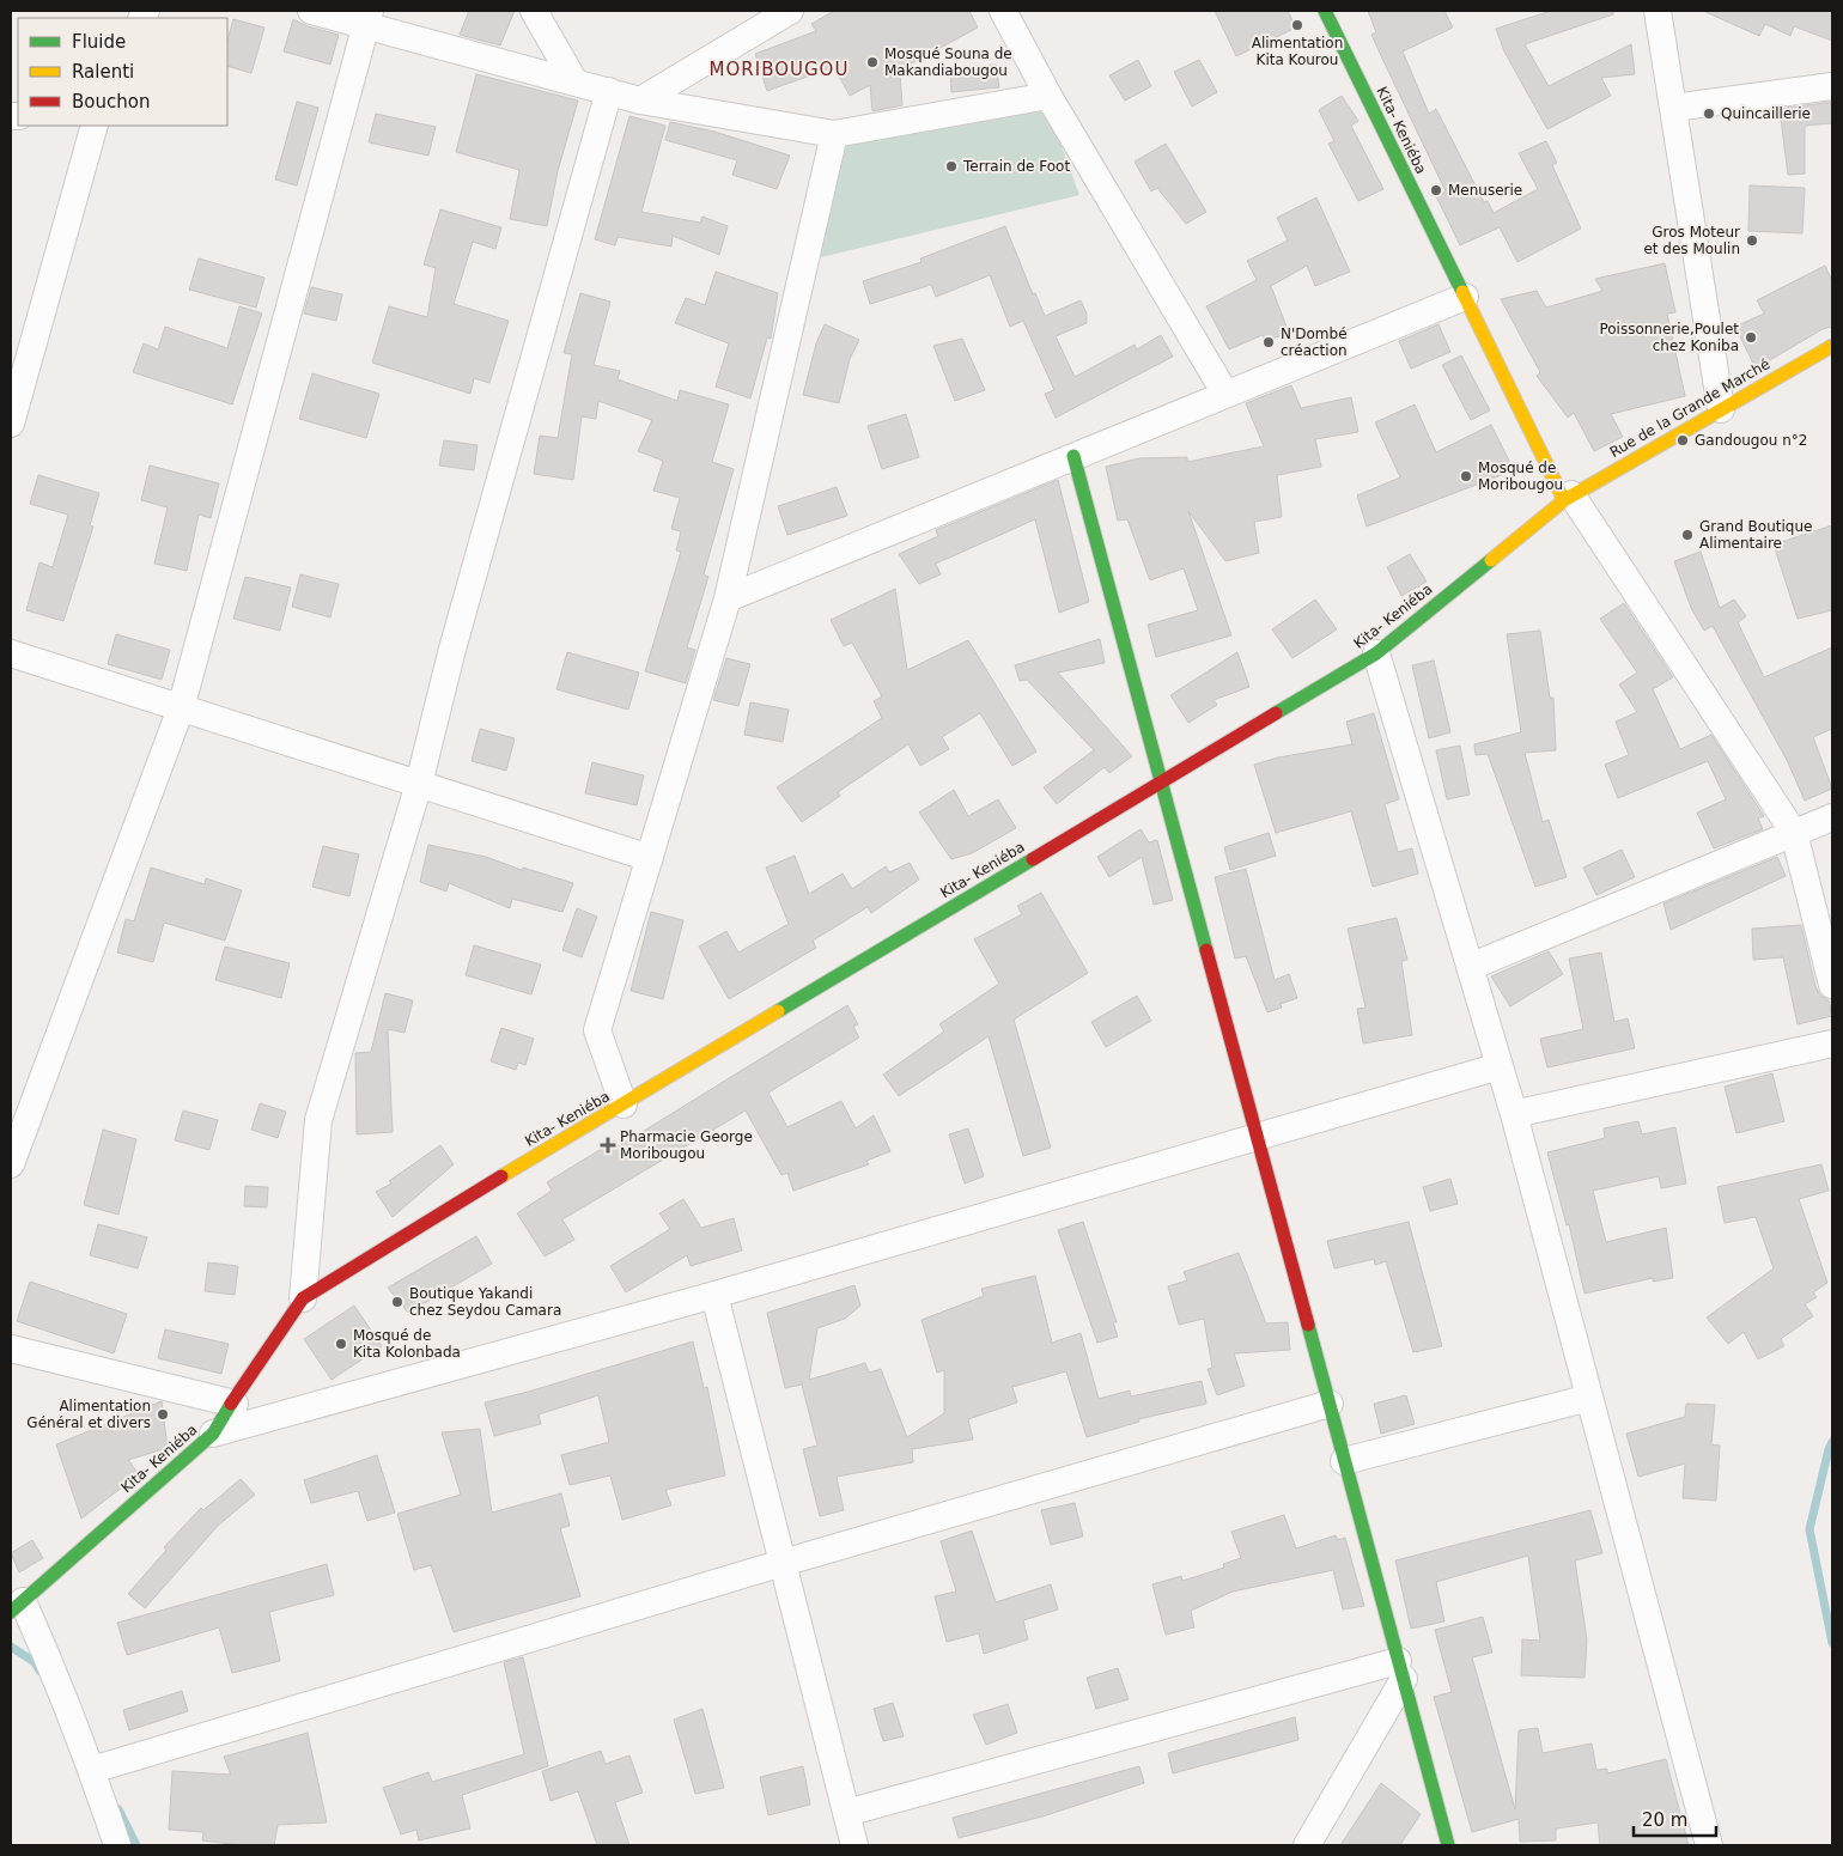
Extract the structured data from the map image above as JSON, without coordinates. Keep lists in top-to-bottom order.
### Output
{
  "streets": {
    "main road": ["Kita- Keniéba", "Rue de la Grande Marché"]
  },
  "crossings": [
    ["Kita- Keniéba", "Rue de la Grande Marché"]
  ],
  "districts": ["MORIBOUGOU"],
  "places": {
    "other": [
      "Alimentation Kita Kourou",
      "Mosqué Souna de Makandiabougou",
      "Quincaillerie",
      "Terrain de Foot",
      "Menuserie",
      "Gros Moteur et des Moulin",
      "Poissonnerie,Poulet chez Koniba",
      "N'Dombé créaction",
      "Gandougou n°2",
      "Mosqué de Moribougou",
      "Grand Boutique Alimentaire",
      "Boutique Yakandi chez Seydou Camara",
      "Mosqué de Kita Kolonbada",
      "Alimentation Général et divers"
    ],
    "health": ["Pharmacie George Moribougou"]
  },
  "legend": ["Fluide", "Ralenti", "Bouchon"],
  "scale_bar": "20 m"
}
